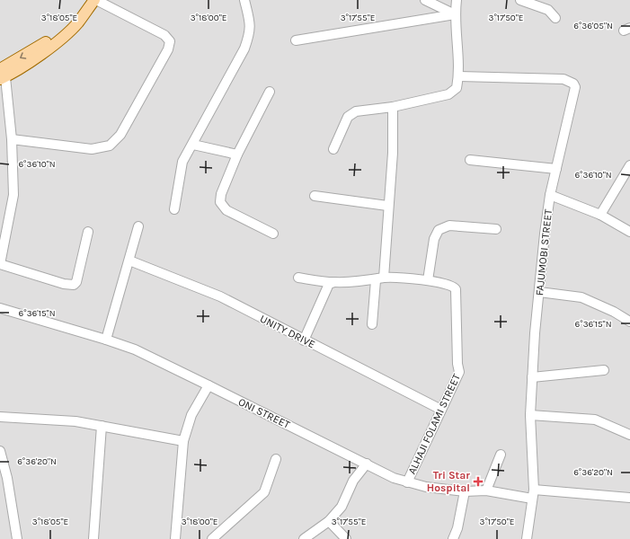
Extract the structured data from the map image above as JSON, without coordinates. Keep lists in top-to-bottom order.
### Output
{
  "streets": {
    "street": [
      "FAJUMOBI STREET",
      "UNITY DRIVE",
      "ONI STREET",
      "ALHAJI FOLAMI STREET"
    ]
  },
  "crossings": [
    ["FAJUMOBI STREET", "ONI STREET"],
    ["UNITY DRIVE", "ALHAJI FOLAMI STREET"],
    ["ONI STREET", "ALHAJI FOLAMI STREET"]
  ],
  "places": {
    "health": ["Tri Star Hospital"]
  },
  "coordinates": [
    "3°18'05\"E",
    "3°18'00\"E",
    "3°17'55\"E",
    "3°17'50\"E",
    "6°36'05\"N",
    "6°36'10\"N",
    "6°36'15\"N",
    "6°36'20\"N"
  ]
}
